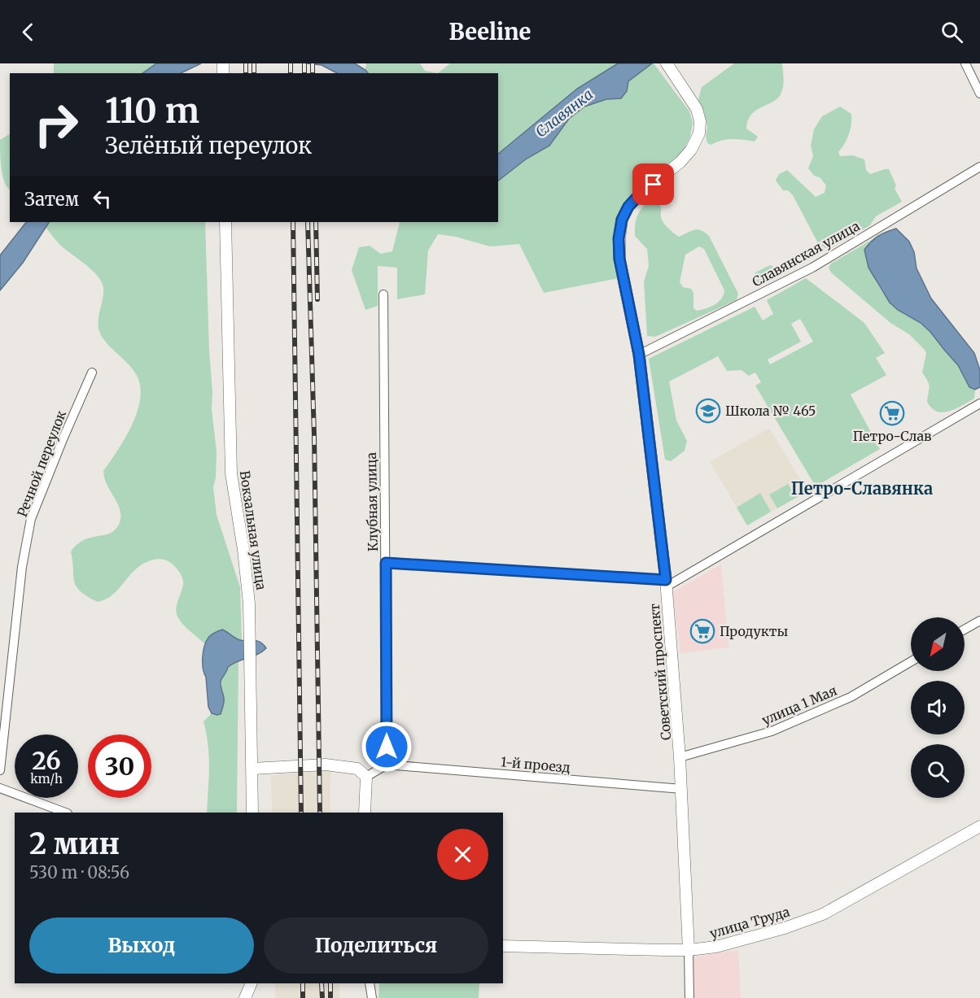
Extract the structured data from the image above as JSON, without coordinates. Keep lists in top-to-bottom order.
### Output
{
  "streets": {
    "street": [
      "Славянская улица",
      "Речной переулок",
      "Клубная улица",
      "Вокзальная улица",
      "Советский проспект",
      "улица 1 Мая",
      "1-й проезд",
      "улица Труда"
    ]
  },
  "crossings": [
    ["Славянская улица", "Советский проспект"],
    ["Клубная улица", "1-й проезд"],
    ["Советский проспект", "улица 1 Мая"],
    ["Советский проспект", "1-й проезд"],
    ["Советский проспект", "улица Труда"]
  ],
  "districts": ["Петро-Славянка"],
  "water": ["Славянка"],
  "places": {
    "school or university": ["Школа № 465"],
    "supermarket": ["Петро-Слав", "Продукты"]
  },
  "north": "bottom left",
  "page": {
    "header": "Beeline",
    "turn": ["110 m", "Зелёный переулок"],
    "then": "Затем",
    "speed": "26 km/h",
    "limit": "30",
    "heading": ["2 мин", "530 m · 08:56"],
    "buttons": ["Выход", "Поделиться"]
  }
}
